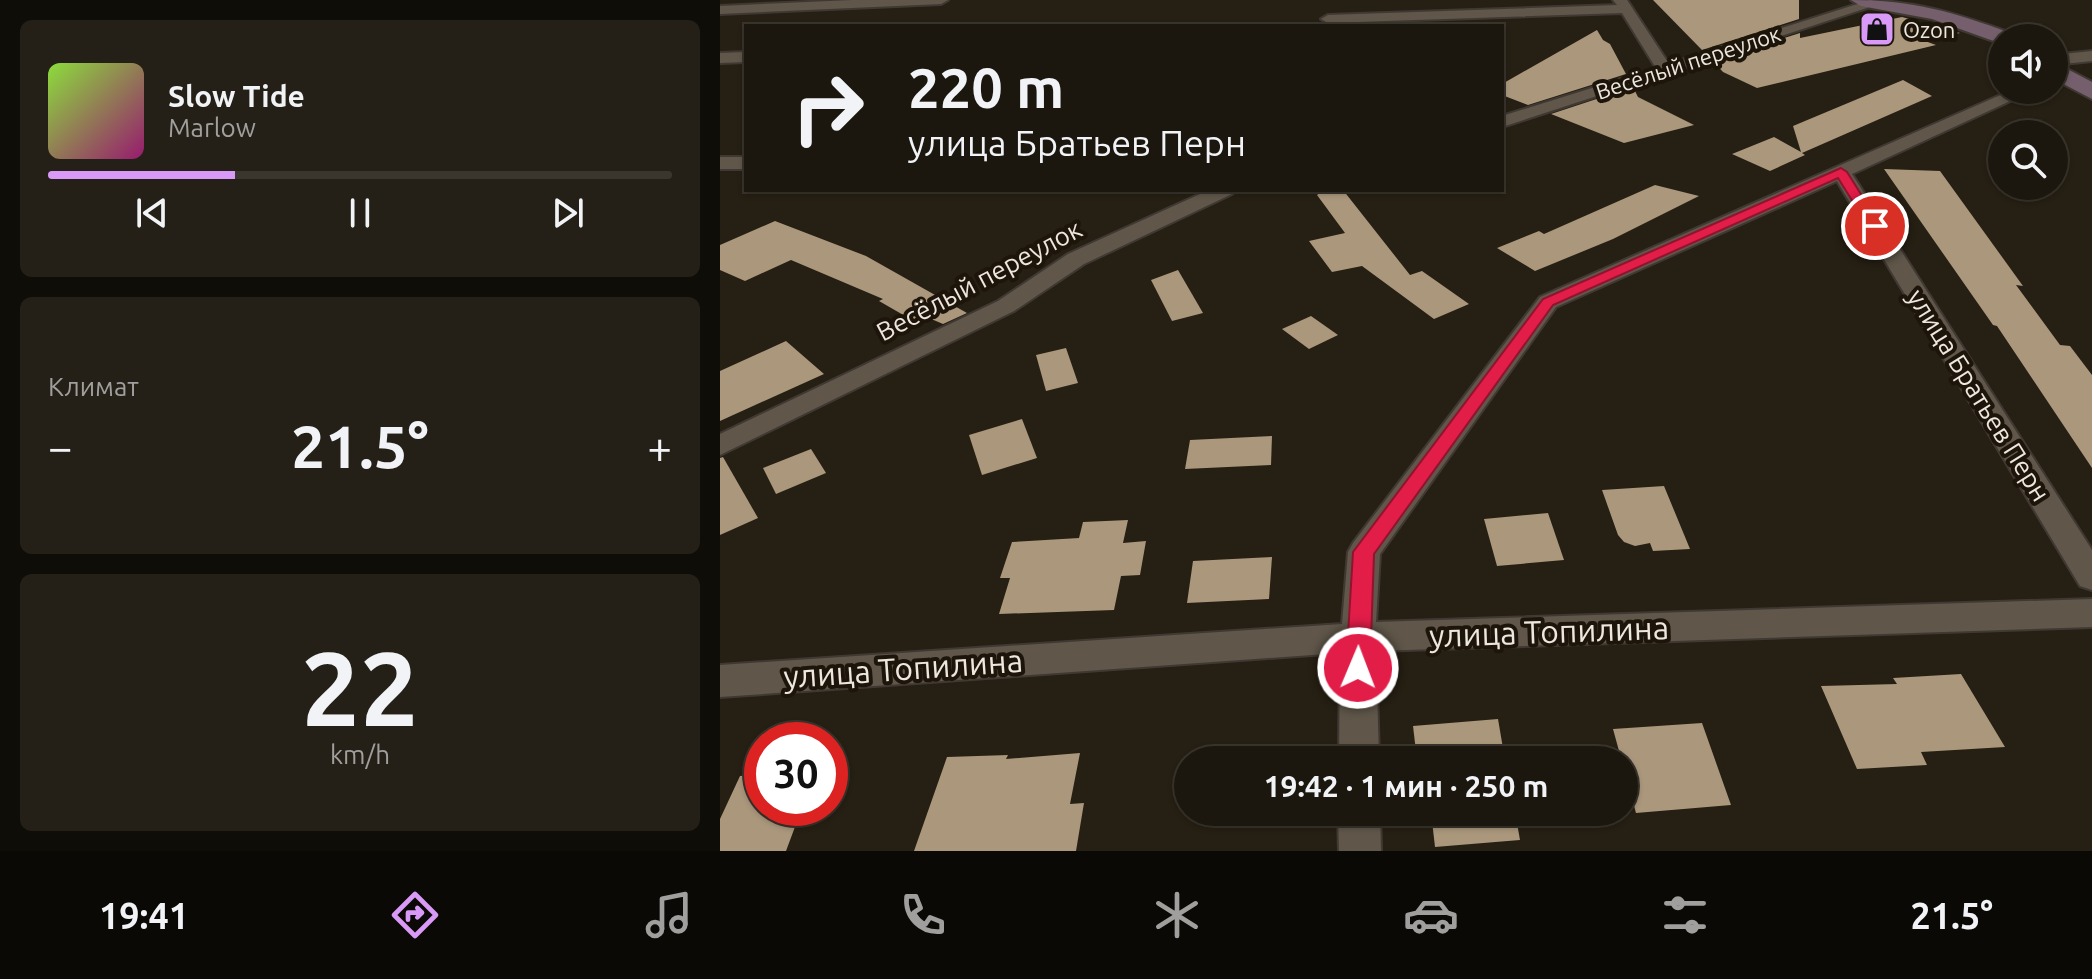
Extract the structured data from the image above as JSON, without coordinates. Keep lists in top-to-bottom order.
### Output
{
  "streets": {
    "street": ["Весёлый переулок", "улица Братьев Перн", "улица Топилина"]
  },
  "places": {
    "shop": ["Ozon"]
  },
  "page": {
    "turn": ["220 m", "улица Братьев Перн"],
    "song": ["Slow Tide", "Marlow"],
    "tile": [
      "Климат",
      ["22", "km/h"]
    ],
    "heat": ["−", "21.5°", "+"],
    "limit": "30",
    "trip": "19:42 · 1 мин · 250 m",
    "tabs": ["19:41", "21.5°"]
  }
}
